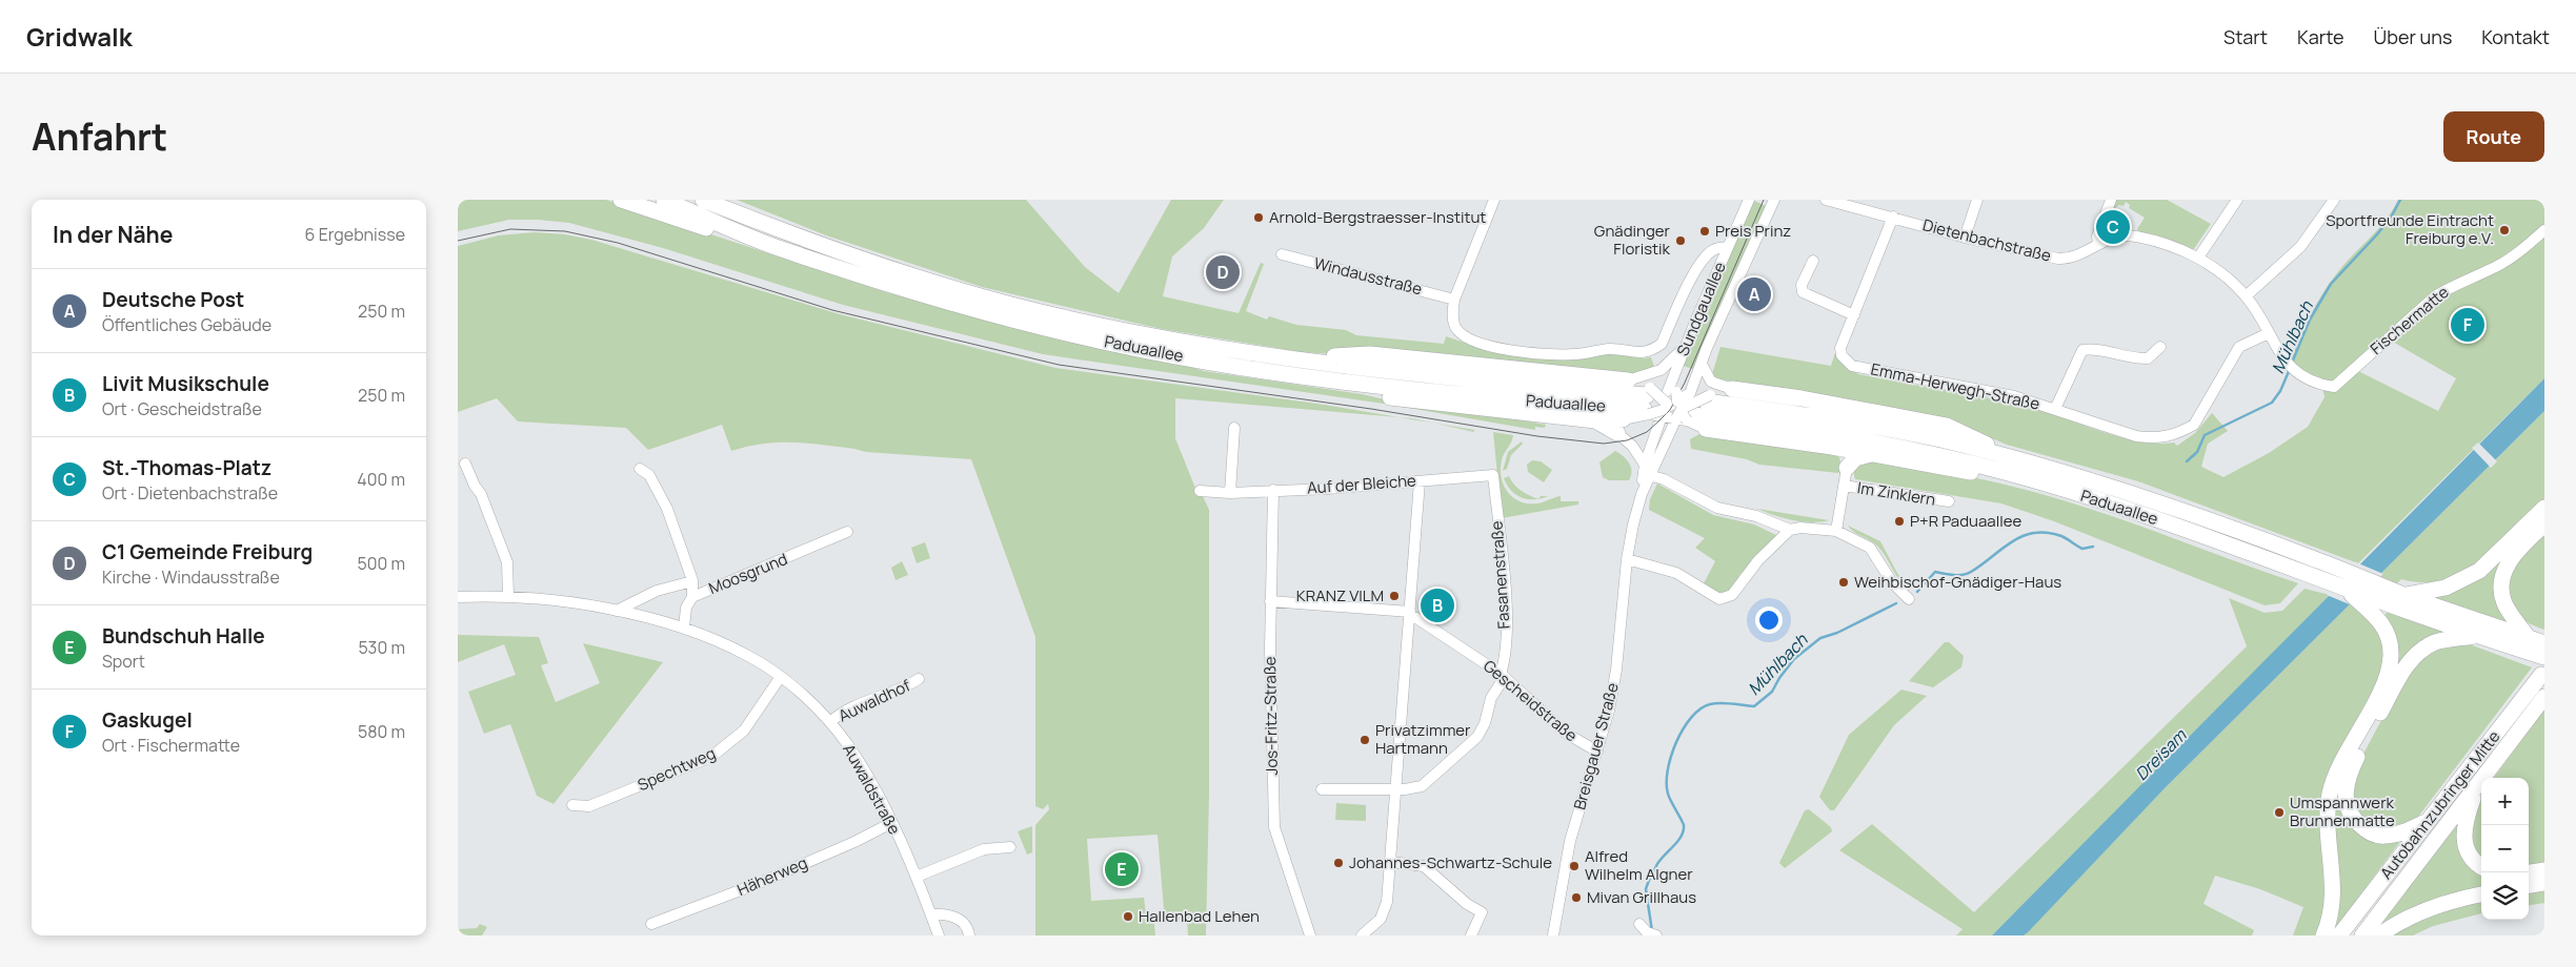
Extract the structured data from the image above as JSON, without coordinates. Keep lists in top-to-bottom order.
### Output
{
  "streets": {
    "highway": ["Paduaallee", "Autobahnzubringer Mitte"],
    "street": [
      "Dietenbachstraße",
      "Windausstraße",
      "Sundgauallee",
      "Fischermatte",
      "Emma-Herwegh-Straße",
      "Auf der Bleiche",
      "Im Zinklern",
      "Moosgrund",
      "Fasanenstraße",
      "Auwaldhof",
      "Gescheidstraße",
      "Jos-Fritz-Straße",
      "Breisgauer Straße",
      "Spechtweg",
      "Auwaldstraße",
      "Häherweg"
    ]
  },
  "crossings": [
    ["Dietenbachstraße", "Fischermatte"],
    ["Dietenbachstraße", "Emma-Herwegh-Straße"],
    ["Sundgauallee", "Paduaallee"],
    ["Sundgauallee", "Breisgauer Straße"],
    ["Paduaallee", "Breisgauer Straße"],
    ["Auf der Bleiche", "Fasanenstraße"],
    ["Auf der Bleiche", "Jos-Fritz-Straße"],
    ["Fasanenstraße", "Gescheidstraße"],
    ["Auwaldhof", "Auwaldstraße"],
    ["Gescheidstraße", "Jos-Fritz-Straße"],
    ["Gescheidstraße", "Breisgauer Straße"],
    ["Spechtweg", "Auwaldstraße"],
    ["Auwaldstraße", "Häherweg"]
  ],
  "water": ["Mühlbach", "Dreisam"],
  "places": [
    "Arnold-Bergstraesser-Institut",
    "Sportfreunde Eintracht Freiburg e.V.",
    "Preis Prinz",
    "Gnädinger Floristik",
    "P+R Paduaallee",
    "Weihbischof-Gnädiger-Haus",
    "KRANZ VILM",
    "Privatzimmer Hartmann",
    "Umspannwerk Brunnenmatte",
    "Johannes-Schwartz-Schule",
    "Alfred Wilhelm Algner",
    "Mivan Grillhaus",
    "Hallenbad Lehen"
  ],
  "page": {
    "header": "Gridwalk",
    "nav": [
      "Start",
      "Karte",
      "Über uns",
      "Kontakt"
    ],
    "title": "Anfahrt",
    "buttons": "Route",
    "heading": ["In der Nähe", "6 Ergebnisse"],
    "pins": [
      "C",
      "D",
      "A",
      "F",
      "B",
      "E"
    ],
    "list": [
      {
        "mark": "A",
        "name": "Deutsche Post",
        "note": "Öffentliches Gebäude",
        "value": "250 m"
      },
      {
        "mark": "B",
        "name": "Livit Musikschule",
        "note": "Ort · Gescheidstraße",
        "value": "250 m"
      },
      {
        "mark": "C",
        "name": "St.-Thomas-Platz",
        "note": "Ort · Dietenbachstraße",
        "value": "400 m"
      },
      {
        "mark": "D",
        "name": "C1 Gemeinde Freiburg",
        "note": "Kirche · Windausstraße",
        "value": "500 m"
      },
      {
        "mark": "E",
        "name": "Bundschuh Halle",
        "note": "Sport",
        "value": "530 m"
      },
      {
        "mark": "F",
        "name": "Gaskugel",
        "note": "Ort · Fischermatte",
        "value": "580 m"
      }
    ],
    "map_buttons": ["+", "−"]
  }
}
